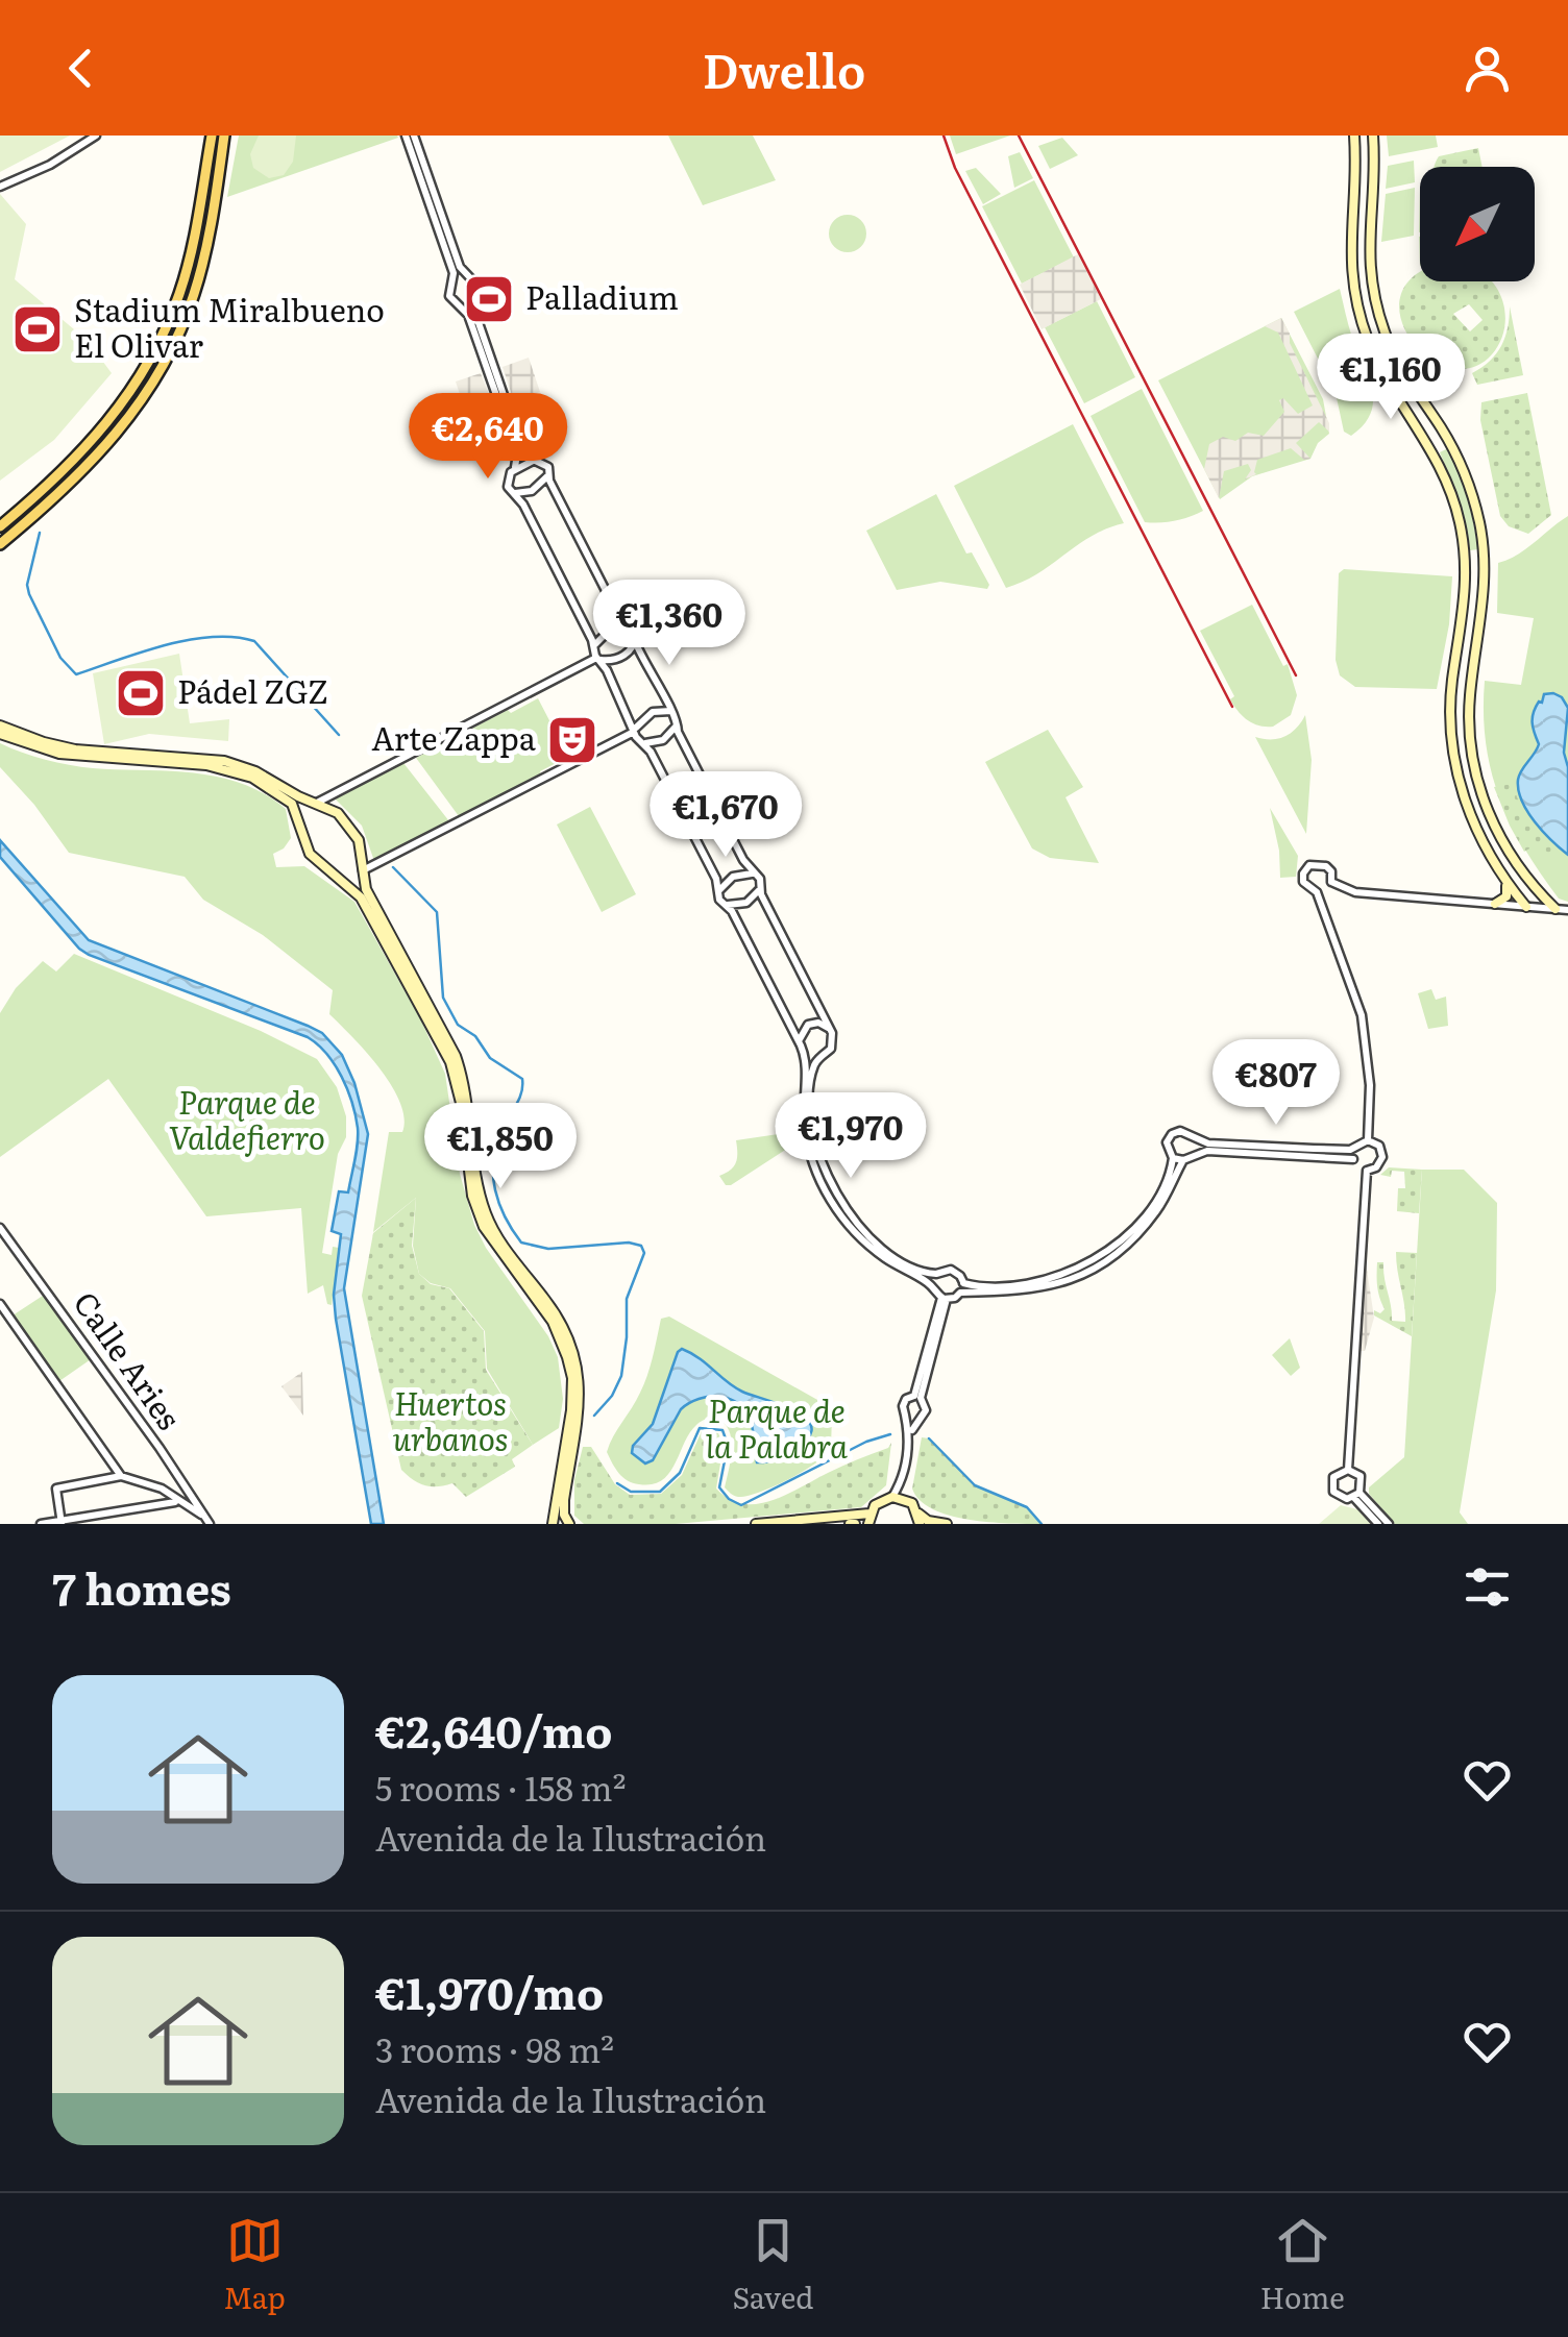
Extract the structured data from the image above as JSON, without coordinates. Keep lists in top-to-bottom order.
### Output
{
  "streets": {
    "street": ["Calle Aries"]
  },
  "parks": ["Parque de Valdefierro", "Huertos urbanos", "Parque de la Palabra"],
  "places": {
    "sports": ["Palladium", "Stadium Miralbueno El Olivar", "Pádel ZGZ"],
    "theatre": ["Arte Zappa"]
  },
  "north": "bottom left",
  "page": {
    "header": "Dwello",
    "price": [
      "€1,160",
      "€2,640",
      "€1,360",
      "€1,670",
      "€807",
      "€1,970",
      "€1,850"
    ],
    "heading": "7 homes",
    "list": [
      {
        "name": "€2,640/mo",
        "note": "5 rooms · 158 m² · Avenida de la Ilustración"
      },
      {
        "name": "€1,970/mo",
        "note": "3 rooms · 98 m² · Avenida de la Ilustración"
      }
    ],
    "tabs": ["Map", "Saved", "Home"]
  }
}
